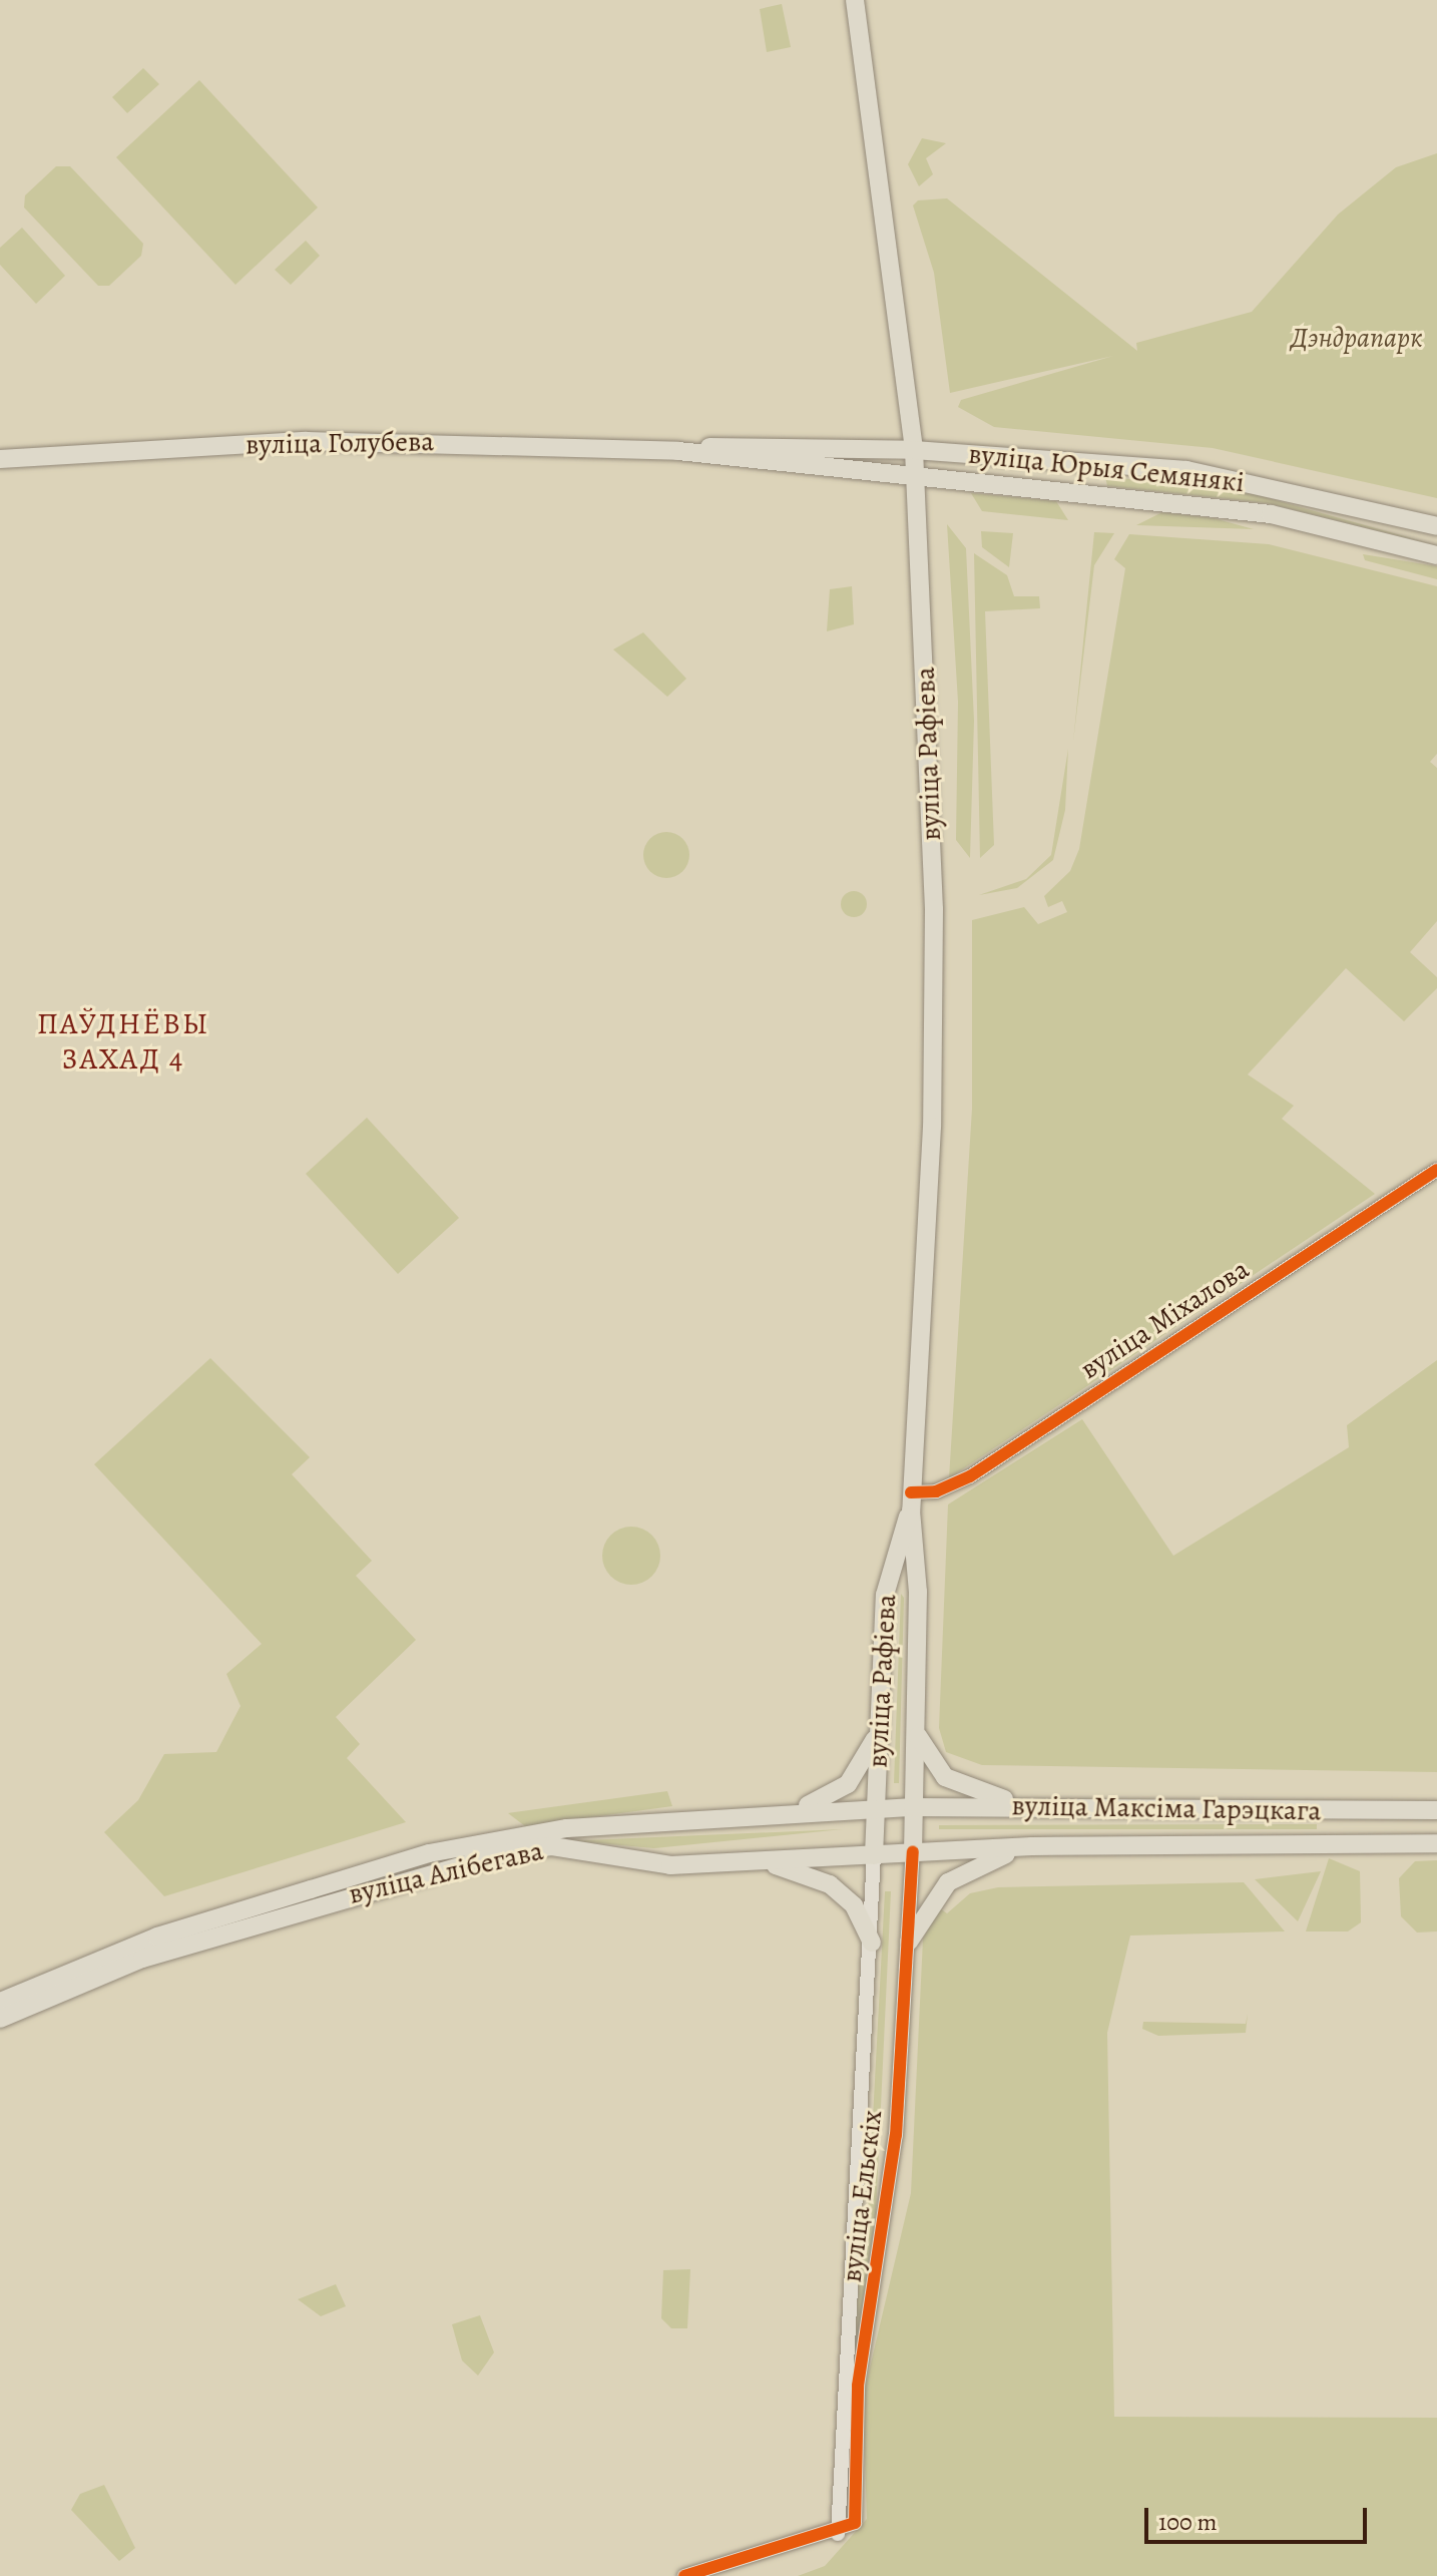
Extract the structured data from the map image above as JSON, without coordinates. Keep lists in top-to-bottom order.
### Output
{
  "streets": {
    "main road": [
      "вуліца Голубева",
      "вуліца Юрыя Семянякі",
      "вуліца Рафіева",
      "вуліца Максіма Гарэцкага",
      "вуліца Алібегава"
    ],
    "street": ["вуліца Міхалова", "вуліца Ельскіх"]
  },
  "crossings": [
    ["вуліца Голубева", "вуліца Юрыя Семянякі"],
    ["вуліца Голубева", "вуліца Рафіева"],
    ["вуліца Юрыя Семянякі", "вуліца Рафіева"],
    ["вуліца Рафіева", "вуліца Міхалова"],
    ["вуліца Рафіева", "вуліца Максіма Гарэцкага"],
    ["вуліца Рафіева", "вуліца Алібегава"],
    ["вуліца Рафіева", "вуліца Ельскіх"],
    ["вуліца Максіма Гарэцкага", "вуліца Алібегава"],
    ["вуліца Максіма Гарэцкага", "вуліца Ельскіх"],
    ["вуліца Алібегава", "вуліца Ельскіх"]
  ],
  "districts": ["ПАЎДНЁВЫ ЗАХАД 4"],
  "parks": ["Дэндрапарк"],
  "scale_bar": "100 m"
}
